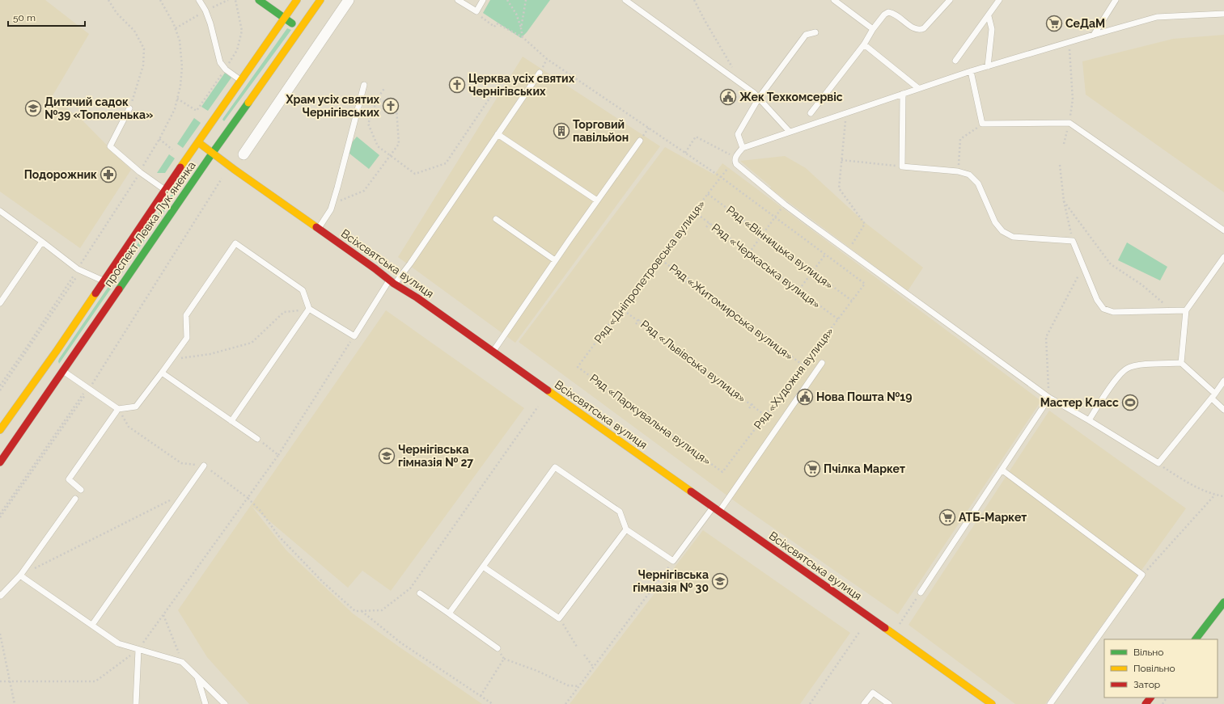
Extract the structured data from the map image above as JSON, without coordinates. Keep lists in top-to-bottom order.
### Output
{
  "streets": {
    "main road": ["проспект Левка Лукʼяненка", "Всіхсвятська вулиця"],
    "path": [
      "Ряд «Вінницька вулиця»",
      "Ряд «Черкаська вулиця»",
      "Ряд «Дніпропетровська вулиця»",
      "Ряд «Житомирська вулиця»",
      "Ряд «Львівська вулиця»",
      "Ряд «Художня вулиця»",
      "Ряд «Паркувальна вулиця»"
    ]
  },
  "crossings": [
    ["проспект Левка Лукʼяненка", "Всіхсвятська вулиця"],
    ["Ряд «Вінницька вулиця»", "Ряд «Дніпропетровська вулиця»"],
    ["Ряд «Вінницька вулиця»", "Ряд «Художня вулиця»"],
    ["Ряд «Черкаська вулиця»", "Ряд «Дніпропетровська вулиця»"],
    ["Ряд «Черкаська вулиця»", "Ряд «Художня вулиця»"],
    ["Ряд «Дніпропетровська вулиця»", "Ряд «Житомирська вулиця»"],
    ["Ряд «Дніпропетровська вулиця»", "Ряд «Львівська вулиця»"],
    ["Ряд «Дніпропетровська вулиця»", "Ряд «Паркувальна вулиця»"],
    ["Ряд «Житомирська вулиця»", "Ряд «Художня вулиця»"],
    ["Ряд «Львівська вулиця»", "Ряд «Художня вулиця»"],
    ["Ряд «Художня вулиця»", "Ряд «Паркувальна вулиця»"]
  ],
  "places": {
    "supermarket": ["СеДаМ", "Пчілка Маркет", "АТБ-Маркет"],
    "church": ["Церква усіх святих Чернігівських", "Храм усіх святих Чернігівських"],
    "public building": ["Жек Техкомсервіс", "Нова Пошта №19"],
    "school or university": ["Дитячий садок №39 «Тополенька»", "Чернігівська гімназія № 27", "Чернігівська гімназія № 30"],
    "building": ["Торговий павільйон"],
    "pharmacy": ["Подорожник"],
    "sports": ["Мастер Класс"]
  },
  "legend": ["Вільно", "Повільно", "Затор"],
  "scale_bar": "50 m"
}
